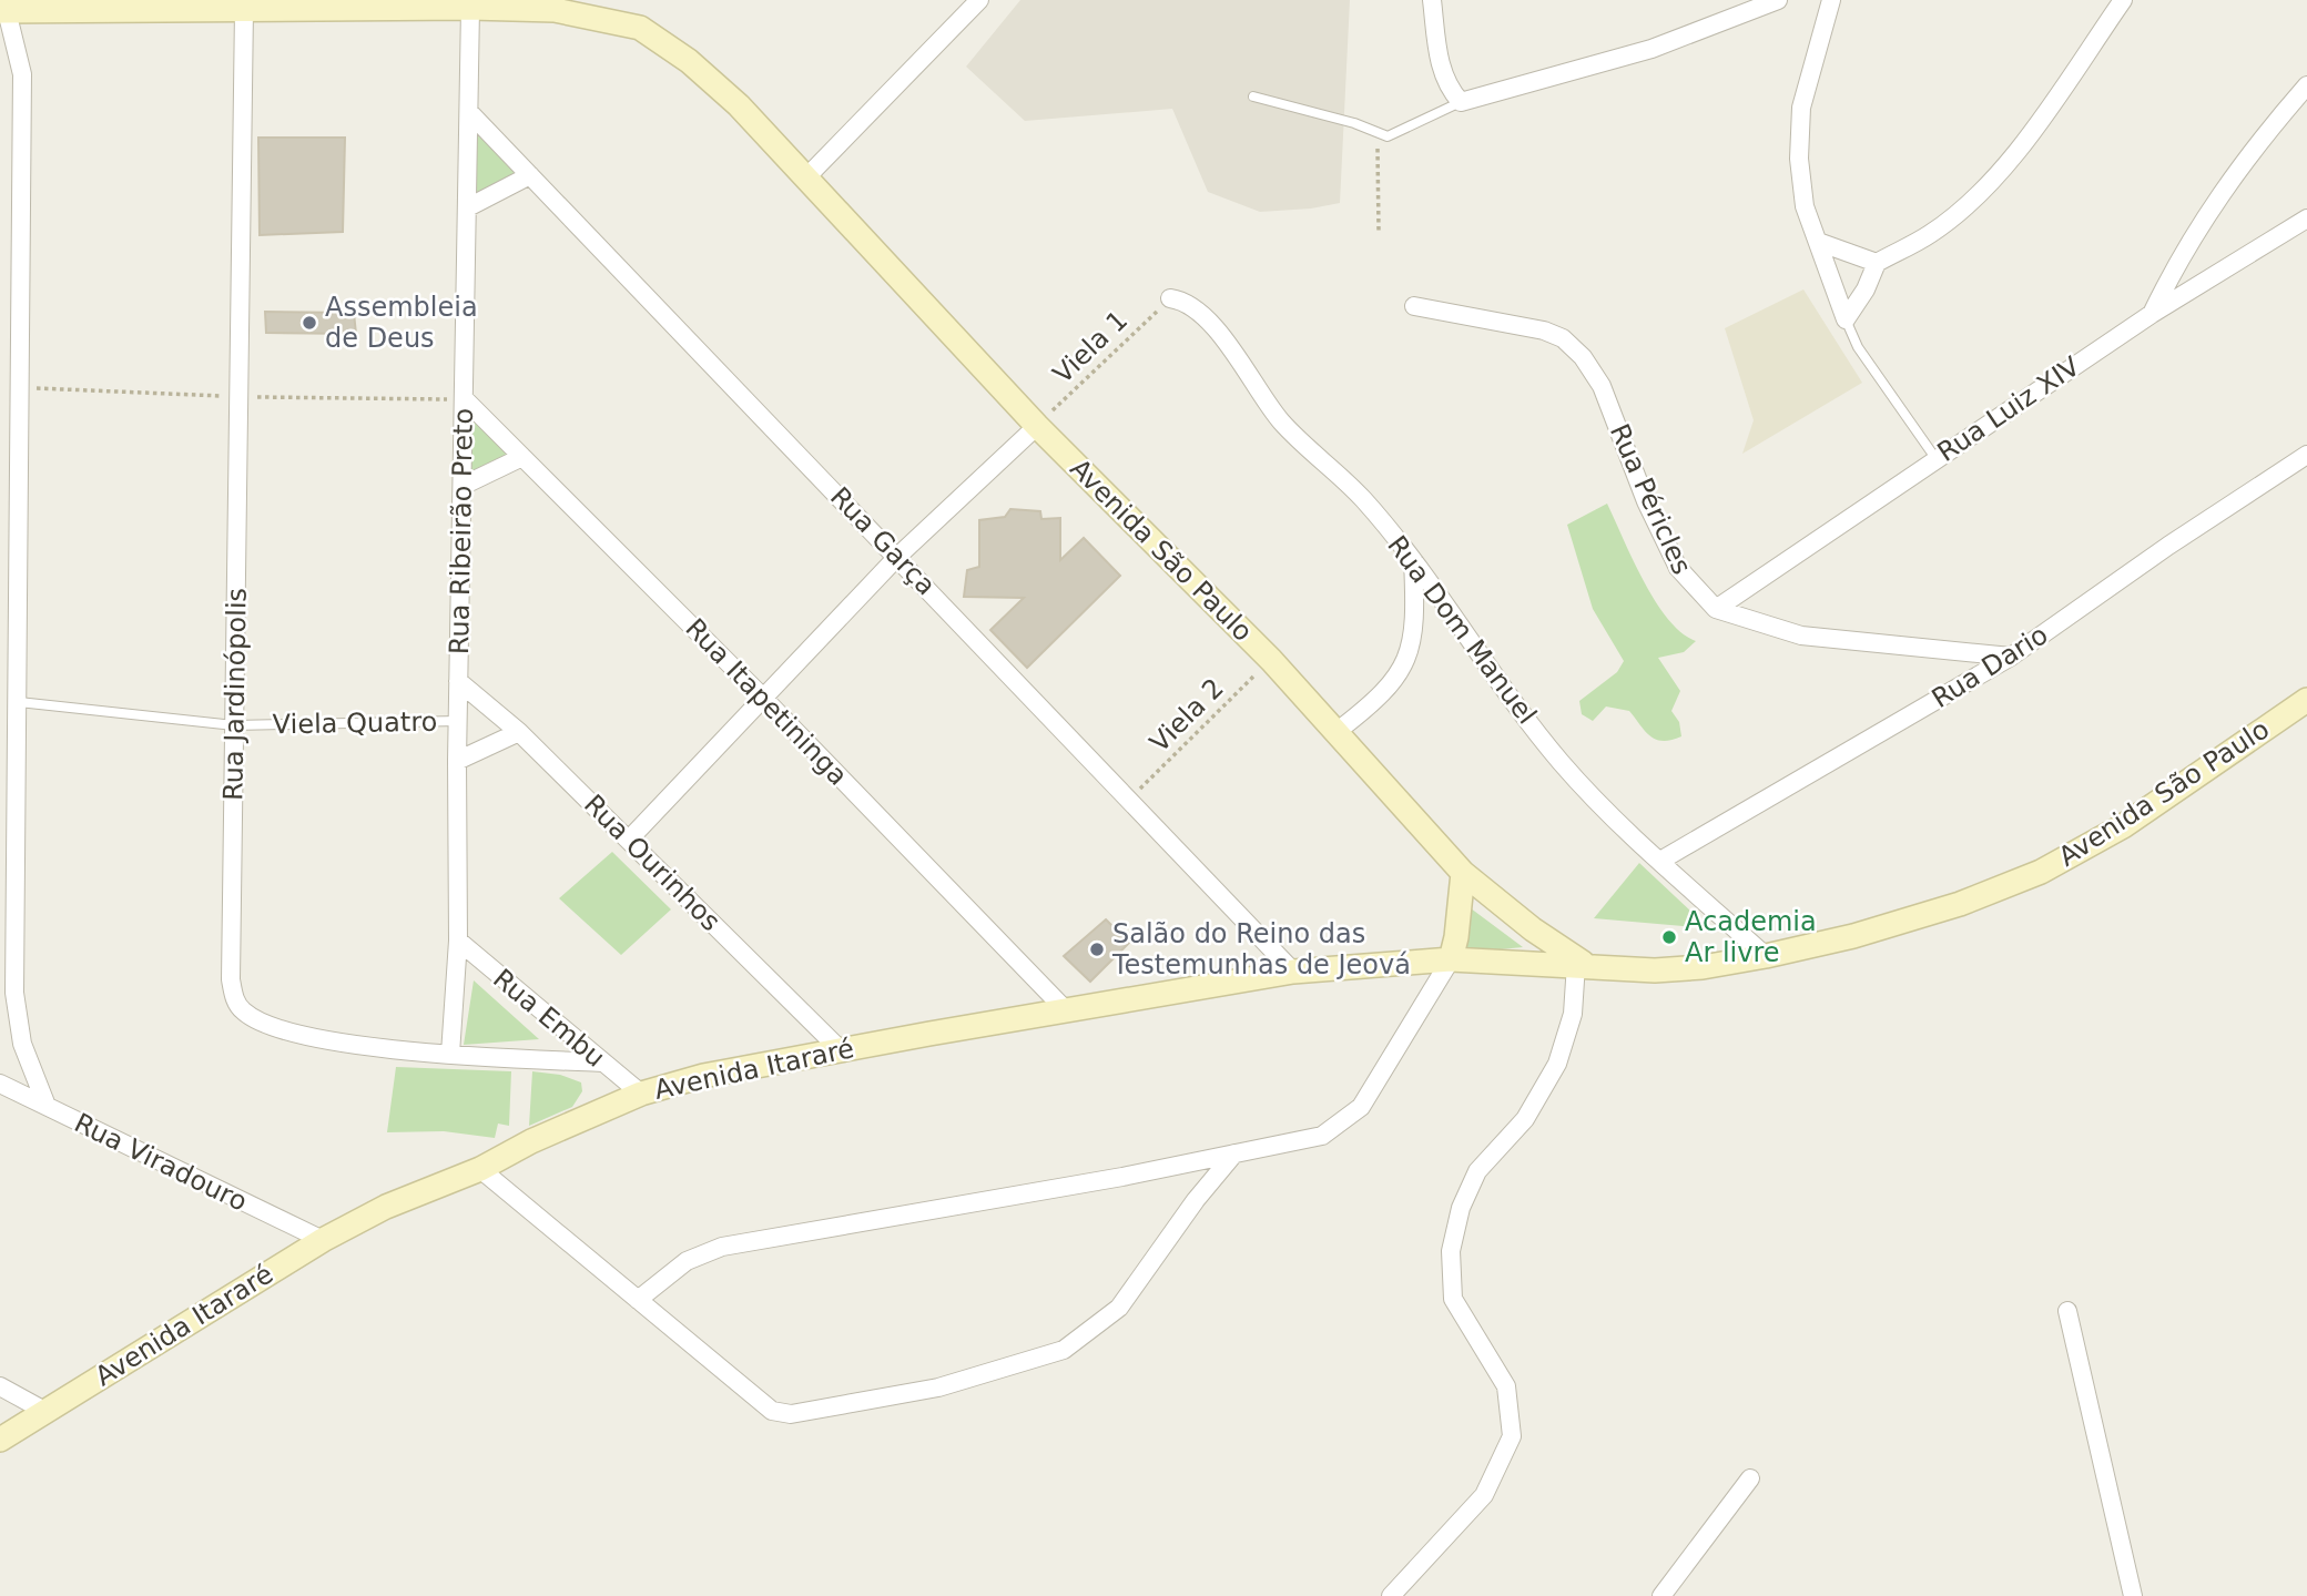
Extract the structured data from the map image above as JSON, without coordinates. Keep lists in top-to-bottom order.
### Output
{
  "streets": {
    "main road": ["Avenida São Paulo", "Avenida Itararé"],
    "street": [
      "Rua Luiz XIV",
      "Rua Péricles",
      "Rua Ribeirão Preto",
      "Rua Garça",
      "Rua Dom Manuel",
      "Rua Dario",
      "Rua Jardinópolis",
      "Rua Itapetininga",
      "Rua Ourinhos",
      "Rua Embu",
      "Rua Viradouro"
    ],
    "lane": ["Viela Quatro"],
    "path": ["Viela 1", "Viela 2"]
  },
  "crossings": [
    ["Viela 1", "Avenida São Paulo"],
    ["Viela 1", "Rua Dom Manuel"],
    ["Rua Luiz XIV", "Rua Péricles"],
    ["Rua Ribeirão Preto", "Rua Garça"],
    ["Rua Ribeirão Preto", "Avenida São Paulo"],
    ["Rua Ribeirão Preto", "Rua Jardinópolis"],
    ["Rua Ribeirão Preto", "Rua Itapetininga"],
    ["Rua Ribeirão Preto", "Viela Quatro"],
    ["Rua Ribeirão Preto", "Rua Ourinhos"],
    ["Rua Ribeirão Preto", "Rua Embu"],
    ["Rua Garça", "Viela 2"],
    ["Rua Garça", "Avenida Itararé"],
    ["Avenida São Paulo", "Rua Dom Manuel"],
    ["Avenida São Paulo", "Rua Jardinópolis"],
    ["Avenida São Paulo", "Viela 2"],
    ["Avenida São Paulo", "Avenida Itararé"],
    ["Rua Dom Manuel", "Rua Dario"],
    ["Rua Jardinópolis", "Viela Quatro"],
    ["Rua Jardinópolis", "Rua Embu"],
    ["Rua Itapetininga", "Avenida Itararé"],
    ["Rua Ourinhos", "Avenida Itararé"],
    ["Rua Embu", "Avenida Itararé"],
    ["Avenida Itararé", "Rua Viradouro"]
  ],
  "places": ["Assembleia de Deus", "Academia Ar livre", "Salão do Reino das Testemunhas de Jeová"]
}
